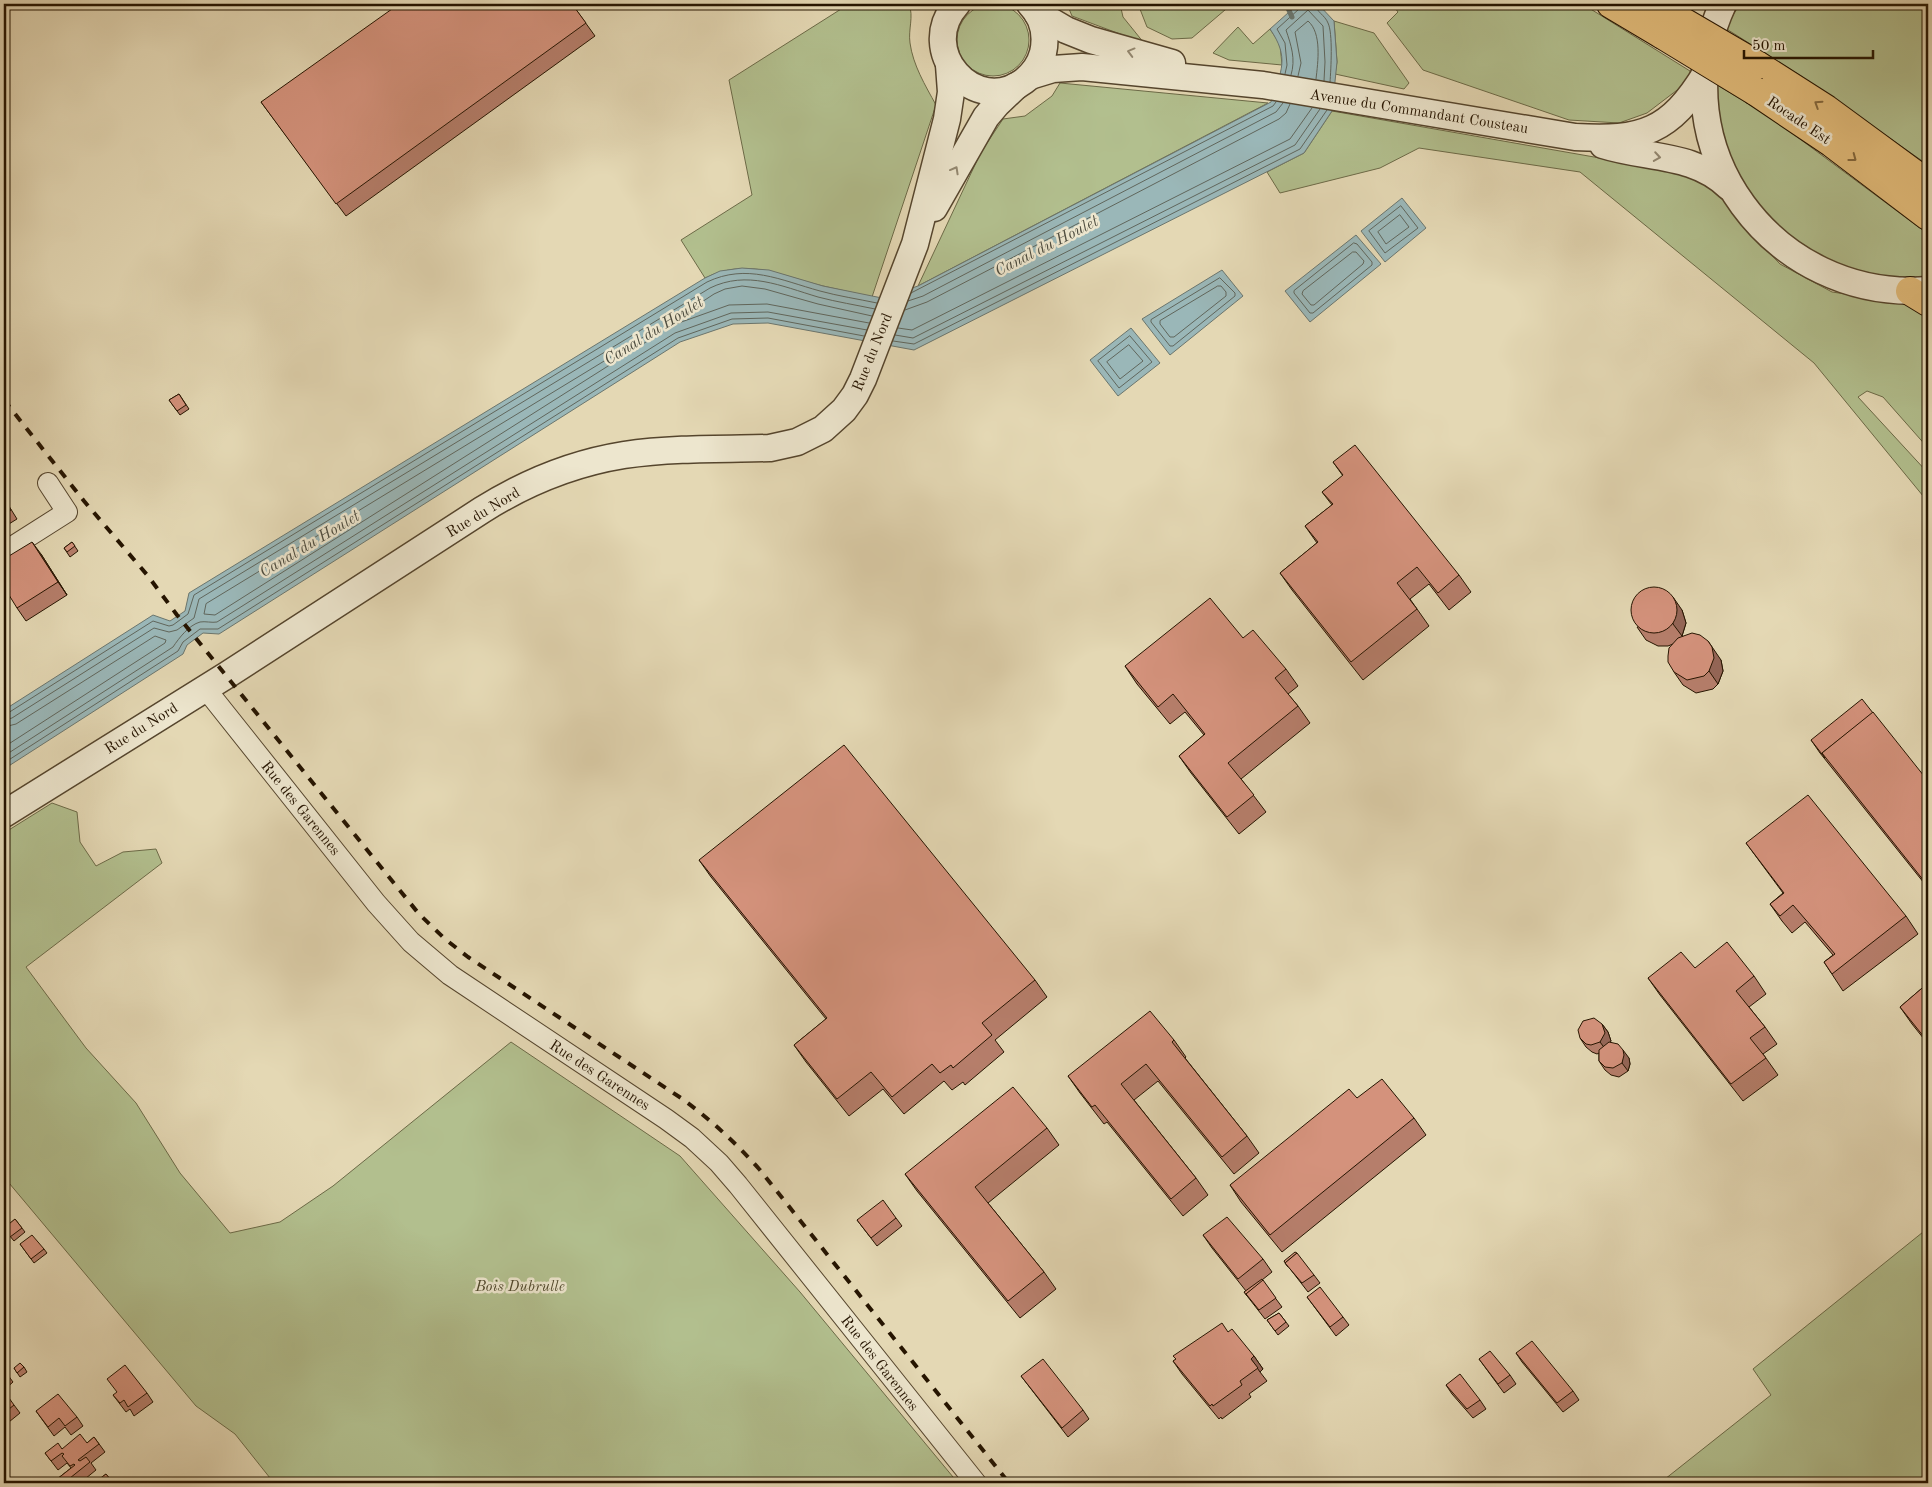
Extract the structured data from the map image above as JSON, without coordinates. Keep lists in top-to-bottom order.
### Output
{
  "streets": {
    "highway": ["Rocade Est"],
    "street": ["Avenue du Commandant Cousteau", "Rue du Nord", "Rue des Garennes"]
  },
  "crossings": [
    ["Avenue du Commandant Cousteau", "Rue du Nord"],
    ["Rue du Nord", "Rue des Garennes"]
  ],
  "water": ["Canal du Houlet"],
  "parks": ["Bois Dubrulle"],
  "scale_bar": "50 m"
}
